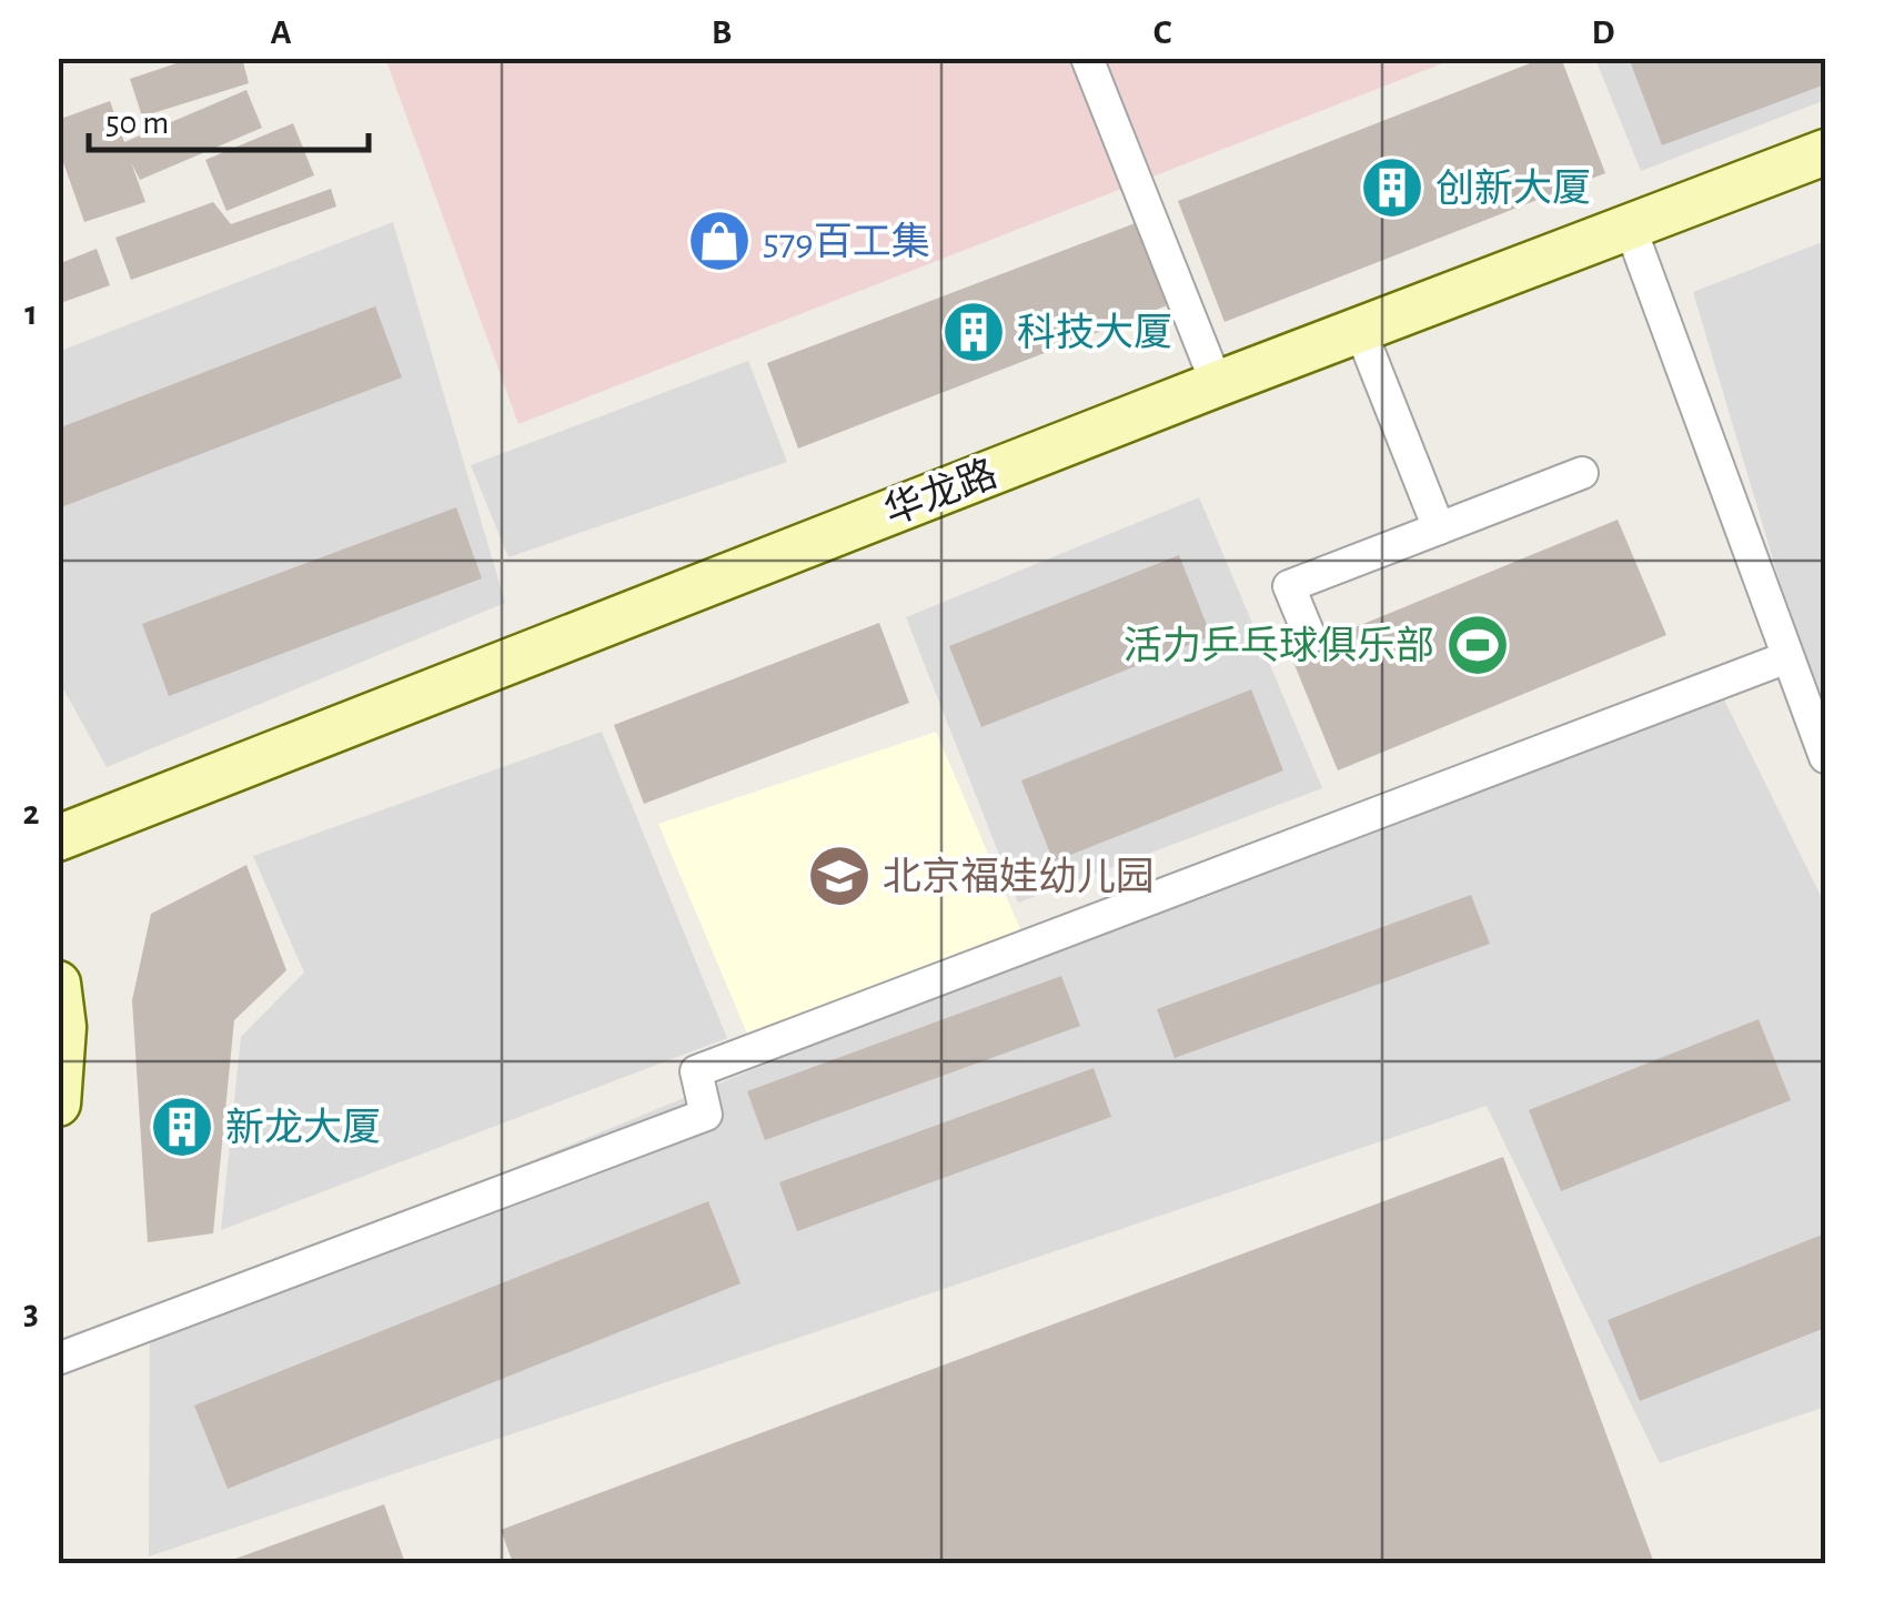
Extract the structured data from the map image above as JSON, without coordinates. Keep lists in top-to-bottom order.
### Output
{
  "streets": {
    "main road": ["华龙路"]
  },
  "places": {
    "building": ["创新大厦", "科技大厦", "新龙大厦"],
    "shop": ["579百工集"],
    "sports": ["活力乒乓球俱乐部"],
    "school or university": ["北京福娃幼儿园"]
  },
  "scale_bar": "50 m",
  "grid": {
    "columns": [
      "A",
      "B",
      "C",
      "D"
    ],
    "rows": ["1", "2", "3"]
  }
}
